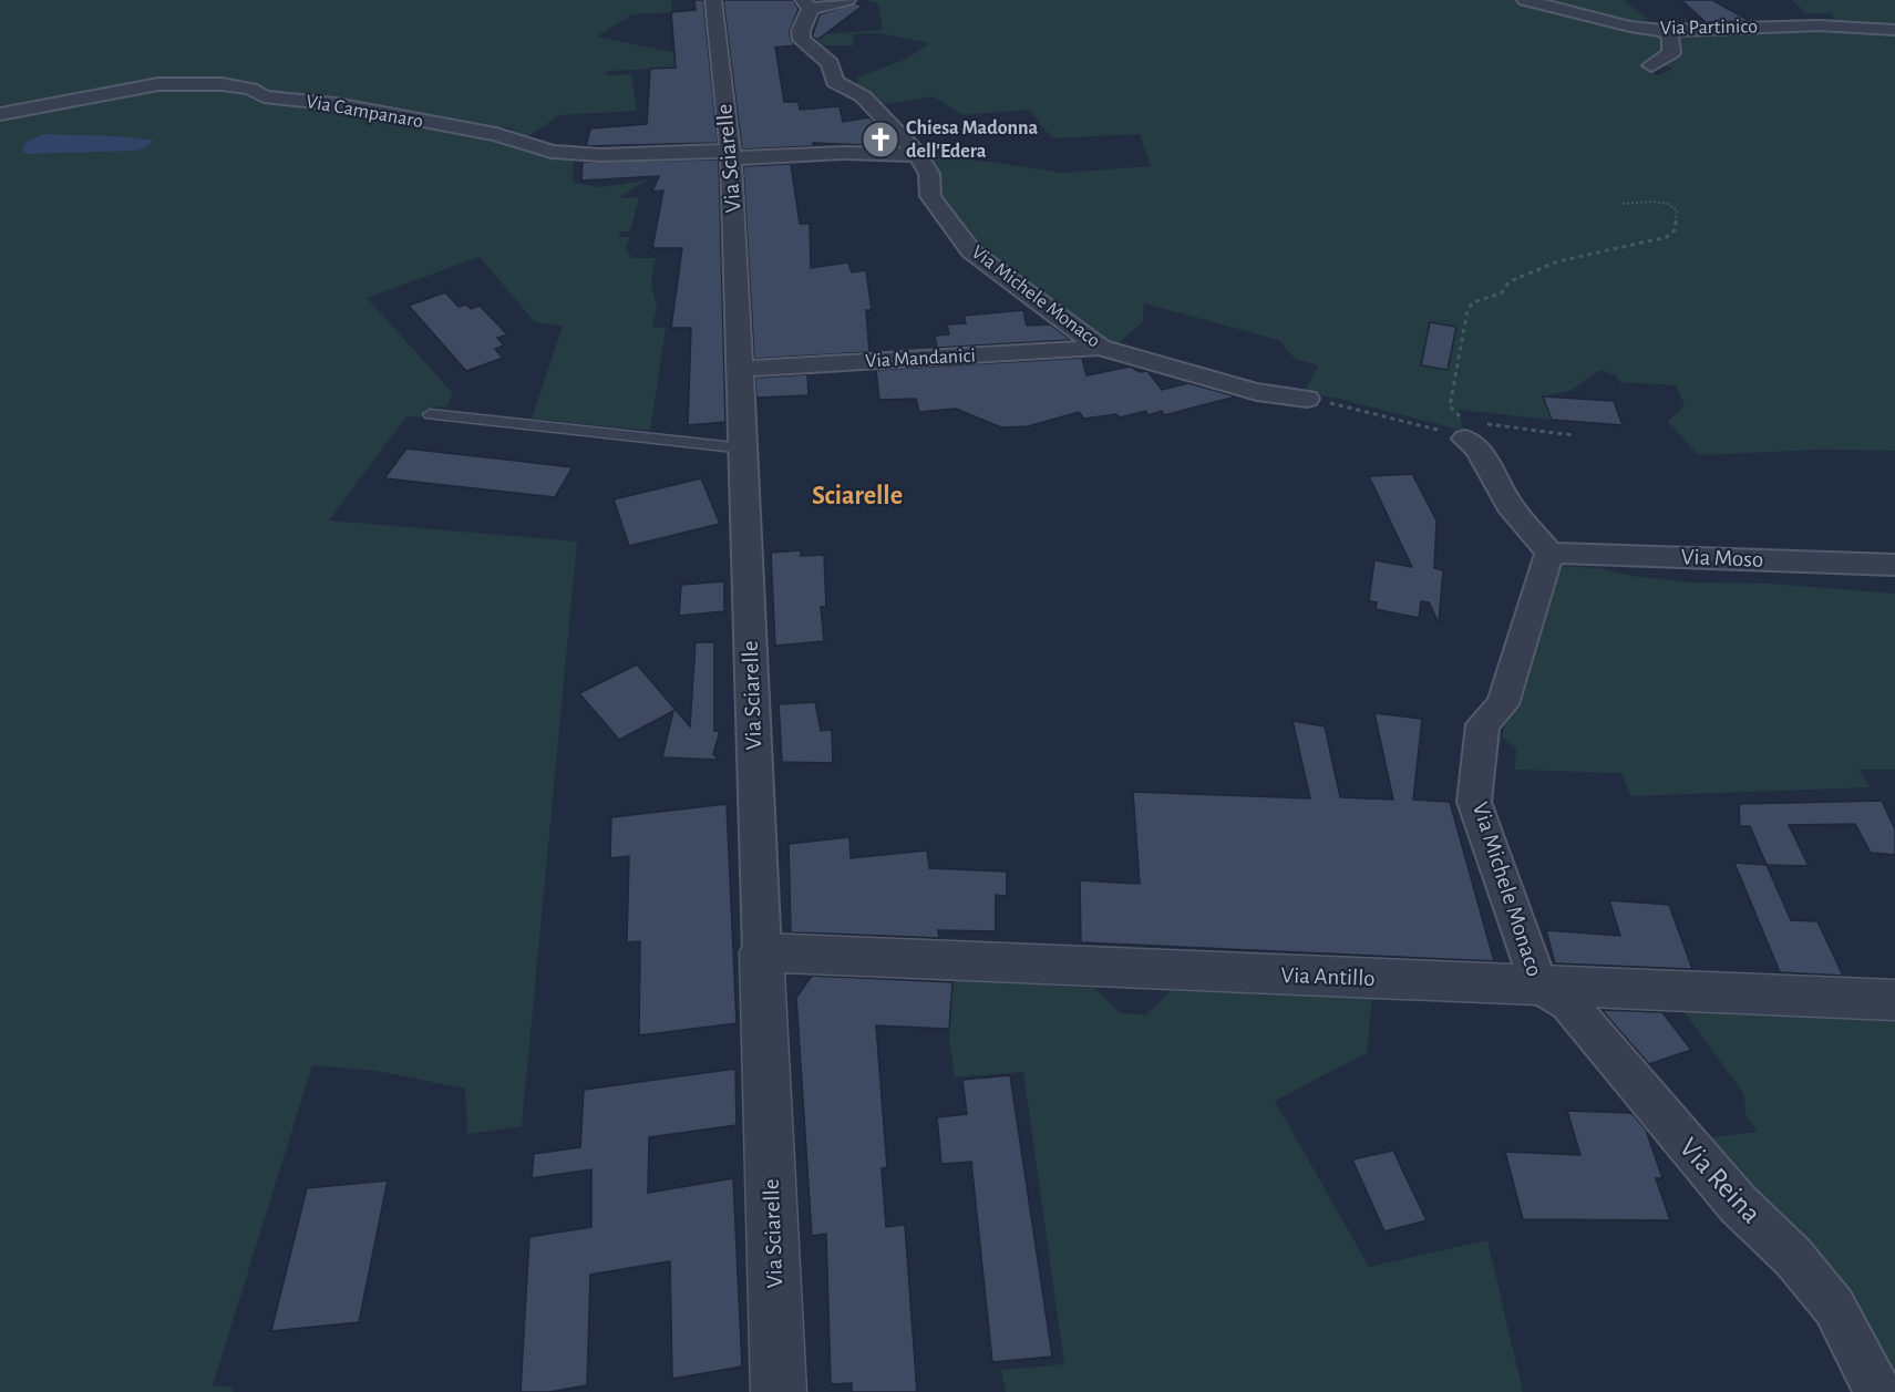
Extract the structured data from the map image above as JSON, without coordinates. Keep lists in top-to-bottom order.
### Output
{
  "streets": {
    "street": [
      "Via Partinico",
      "Via Campanaro",
      "Via Sciarelle",
      "Via Michele Monaco",
      "Via Mandanici",
      "Via Moso",
      "Via Antillo",
      "Via Reina"
    ]
  },
  "crossings": [
    ["Via Campanaro", "Via Sciarelle"],
    ["Via Sciarelle", "Via Mandanici"],
    ["Via Sciarelle", "Via Antillo"],
    ["Via Michele Monaco", "Via Mandanici"],
    ["Via Michele Monaco", "Via Moso"],
    ["Via Michele Monaco", "Via Antillo"],
    ["Via Michele Monaco", "Via Reina"],
    ["Via Antillo", "Via Reina"]
  ],
  "districts": ["Sciarelle"],
  "places": {
    "church": ["Chiesa Madonna dell'Edera"]
  }
}
